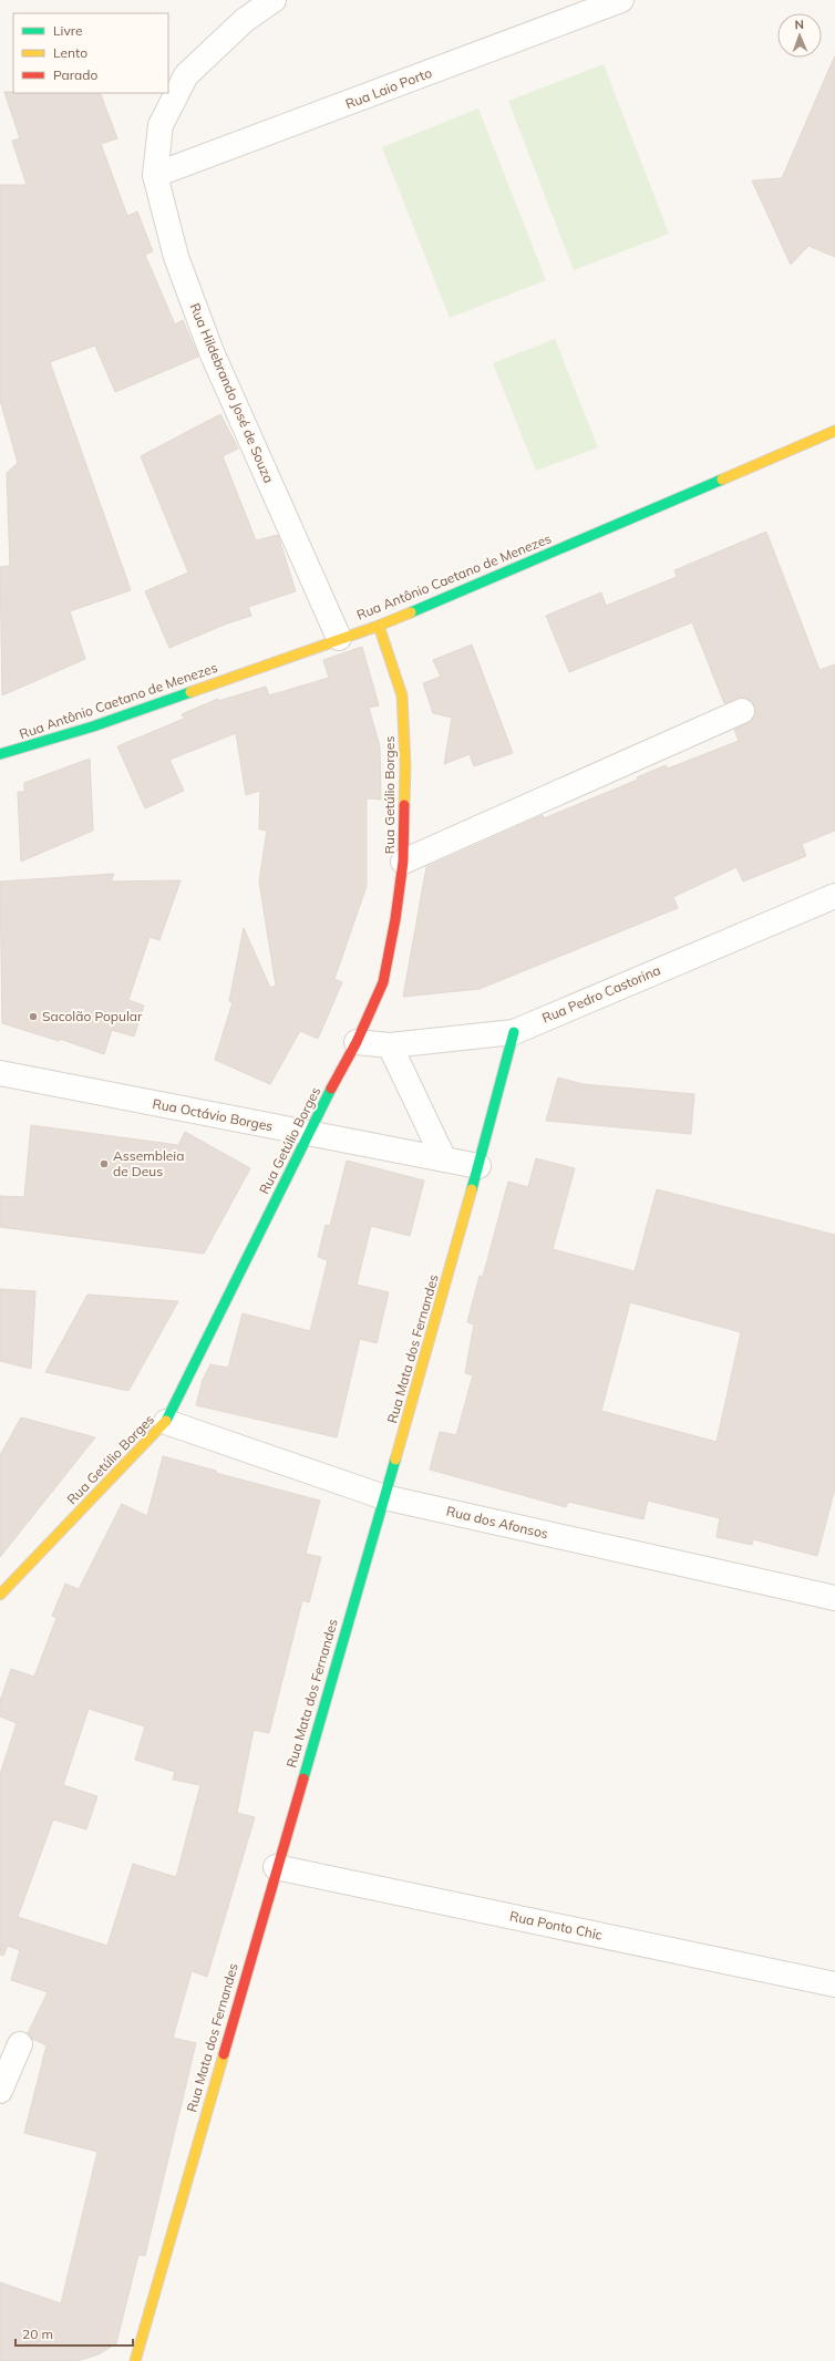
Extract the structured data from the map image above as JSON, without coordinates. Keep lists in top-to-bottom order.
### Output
{
  "streets": {
    "street": [
      "Rua Laio Porto",
      "Rua Hildebrando José de Souza",
      "Rua Antônio Caetano de Menezes",
      "Rua Getúlio Borges",
      "Rua Pedro Castorina",
      "Rua Octávio Borges",
      "Rua Mata dos Fernandes",
      "Rua dos Afonsos",
      "Rua Ponto Chic"
    ]
  },
  "crossings": [
    ["Rua Laio Porto", "Rua Hildebrando José de Souza"],
    ["Rua Hildebrando José de Souza", "Rua Antônio Caetano de Menezes"],
    ["Rua Antônio Caetano de Menezes", "Rua Getúlio Borges"],
    ["Rua Getúlio Borges", "Rua Pedro Castorina"],
    ["Rua Getúlio Borges", "Rua Octávio Borges"],
    ["Rua Getúlio Borges", "Rua dos Afonsos"],
    ["Rua Pedro Castorina", "Rua Mata dos Fernandes"],
    ["Rua Octávio Borges", "Rua Mata dos Fernandes"],
    ["Rua Mata dos Fernandes", "Rua dos Afonsos"],
    ["Rua Mata dos Fernandes", "Rua Ponto Chic"]
  ],
  "places": ["Sacolão Popular", "Assembleia de Deus"],
  "legend": ["Livre", "Lento", "Parado"],
  "scale_bar": "20 m",
  "north": "top"
}
